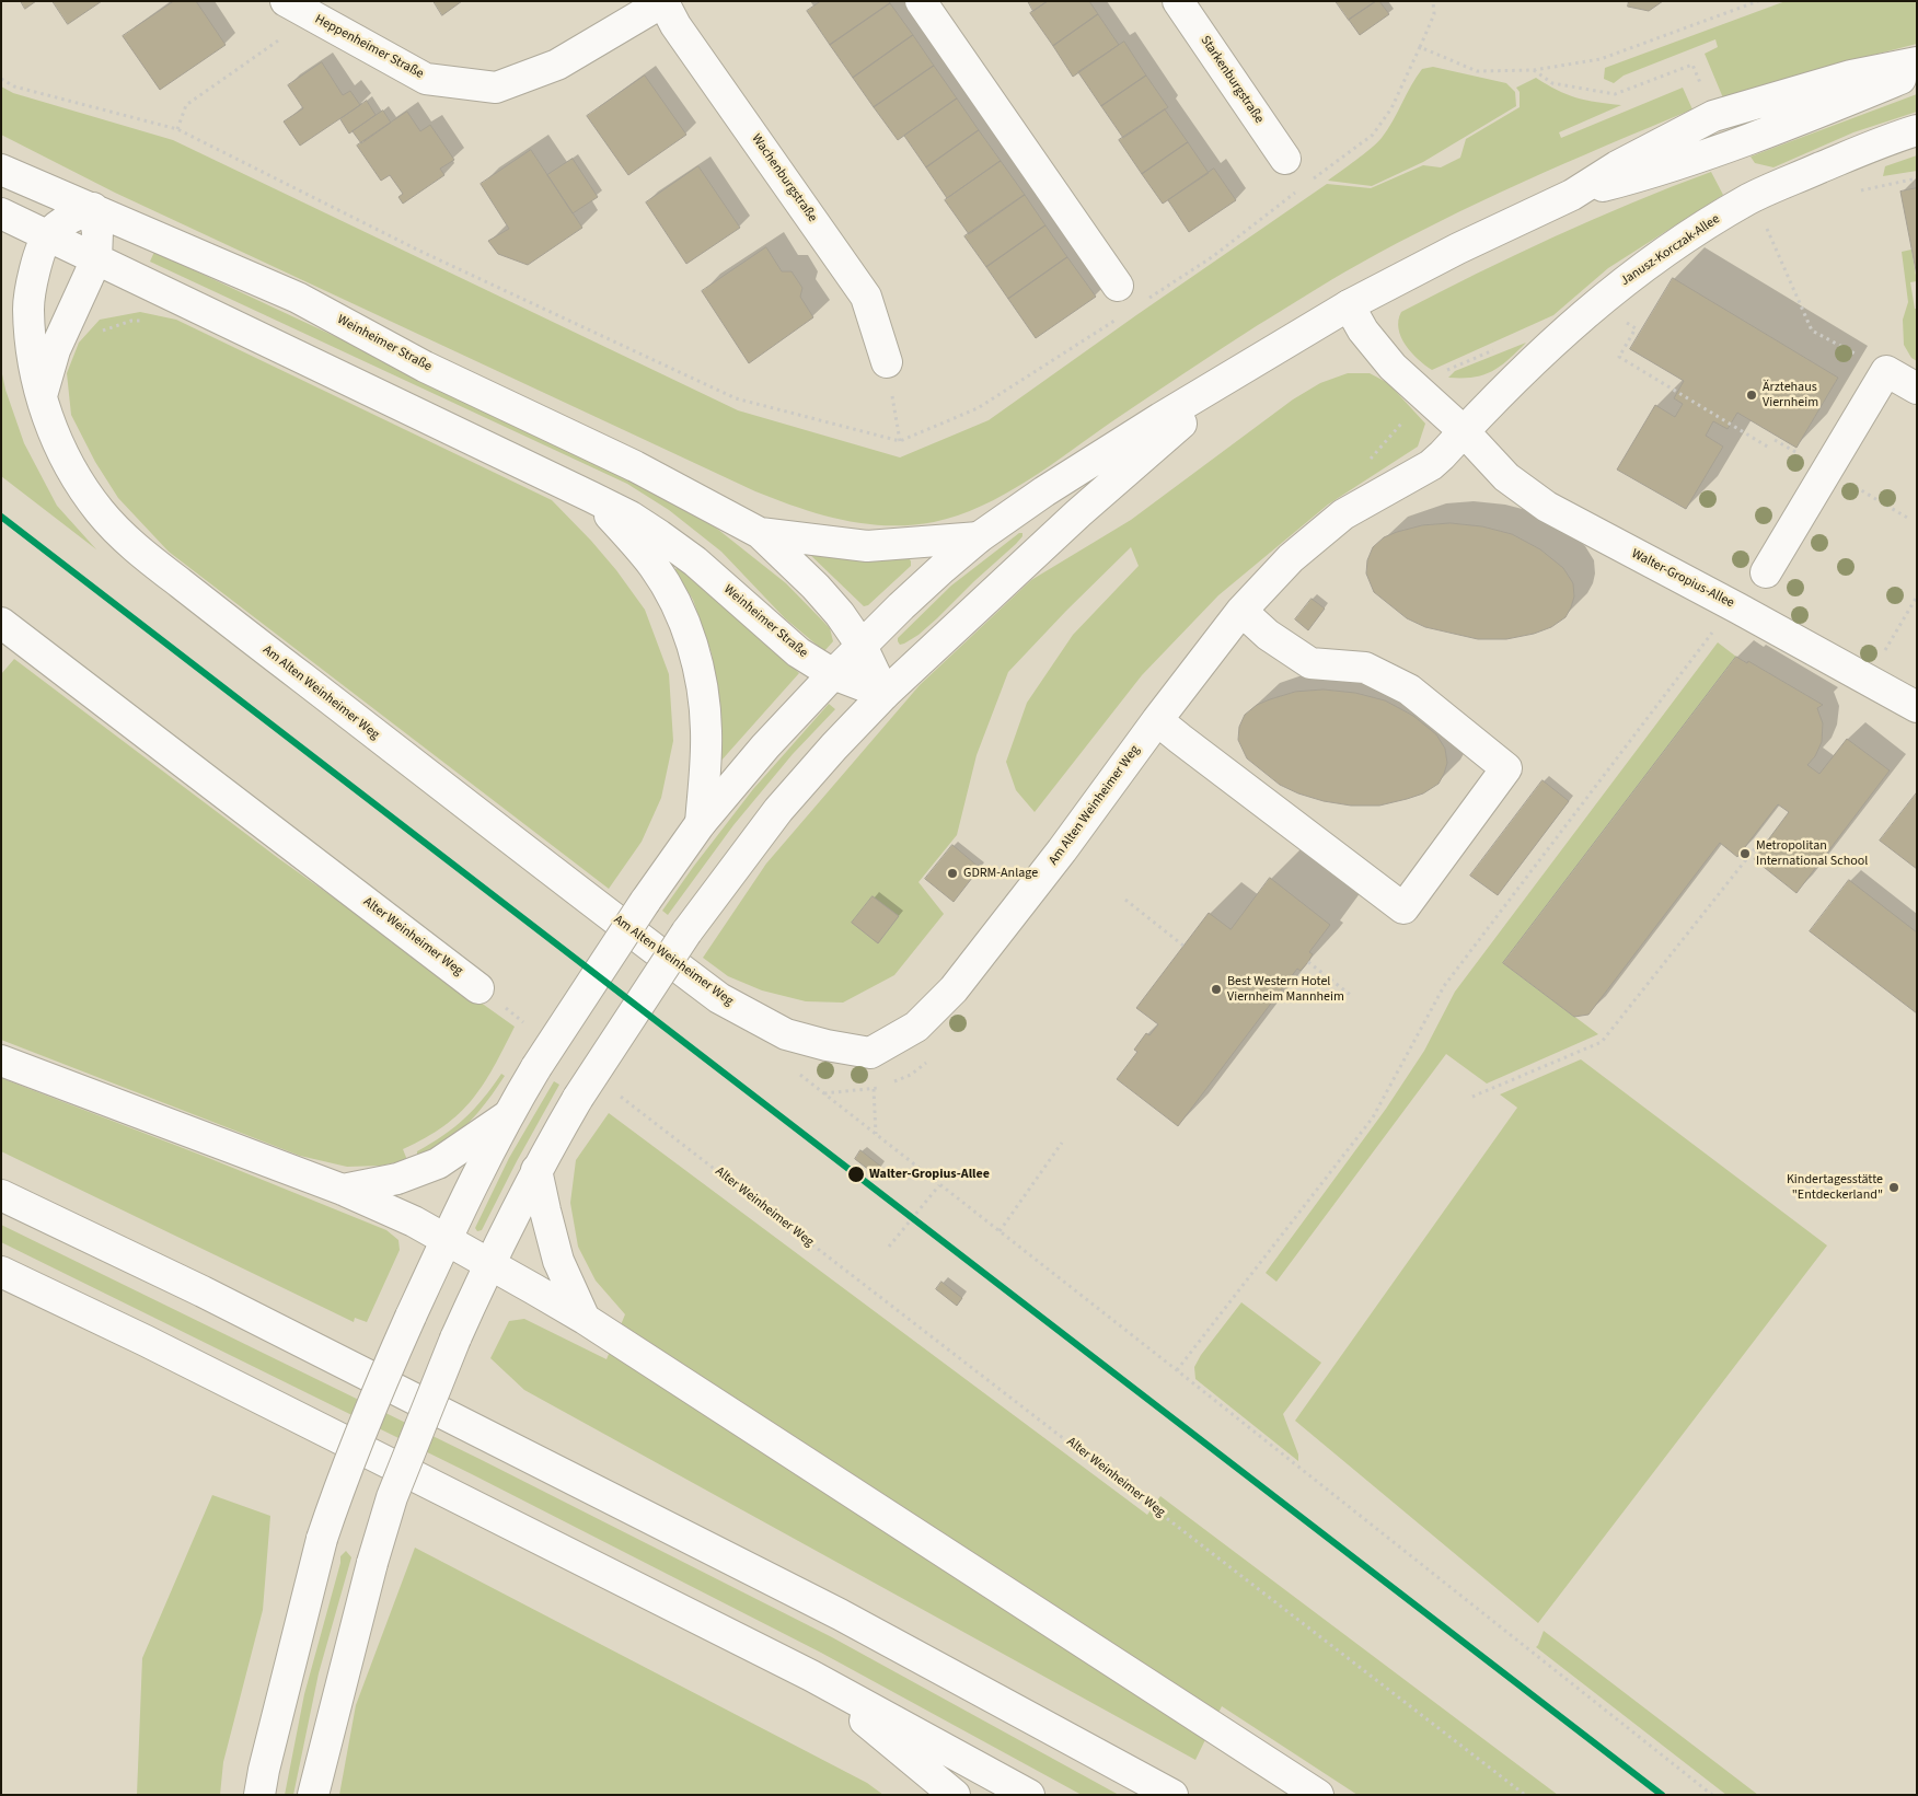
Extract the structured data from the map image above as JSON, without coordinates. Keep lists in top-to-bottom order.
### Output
{
  "streets": {
    "main road": [
      "Heppenheimer Straße",
      "Starkenburgstraße",
      "Wachenburgstraße",
      "Janusz-Korczak-Allee",
      "Weinheimer Straße",
      "Walter-Gropius-Allee",
      "Am Alten Weinheimer Weg",
      "Alter Weinheimer Weg"
    ]
  },
  "crossings": [
    ["Heppenheimer Straße", "Wachenburgstraße"],
    ["Janusz-Korczak-Allee", "Walter-Gropius-Allee"],
    ["Janusz-Korczak-Allee", "Am Alten Weinheimer Weg"],
    ["Weinheimer Straße", "Am Alten Weinheimer Weg"],
    ["Walter-Gropius-Allee", "Am Alten Weinheimer Weg"]
  ],
  "places": [
    "Ärztehaus Viernheim",
    "Metropolitan International School",
    "GDRM-Anlage",
    "Best Western Hotel Viernheim Mannheim",
    "Walter-Gropius-Allee",
    "Kindertagesstätte \"Entdeckerland\""
  ]
}
